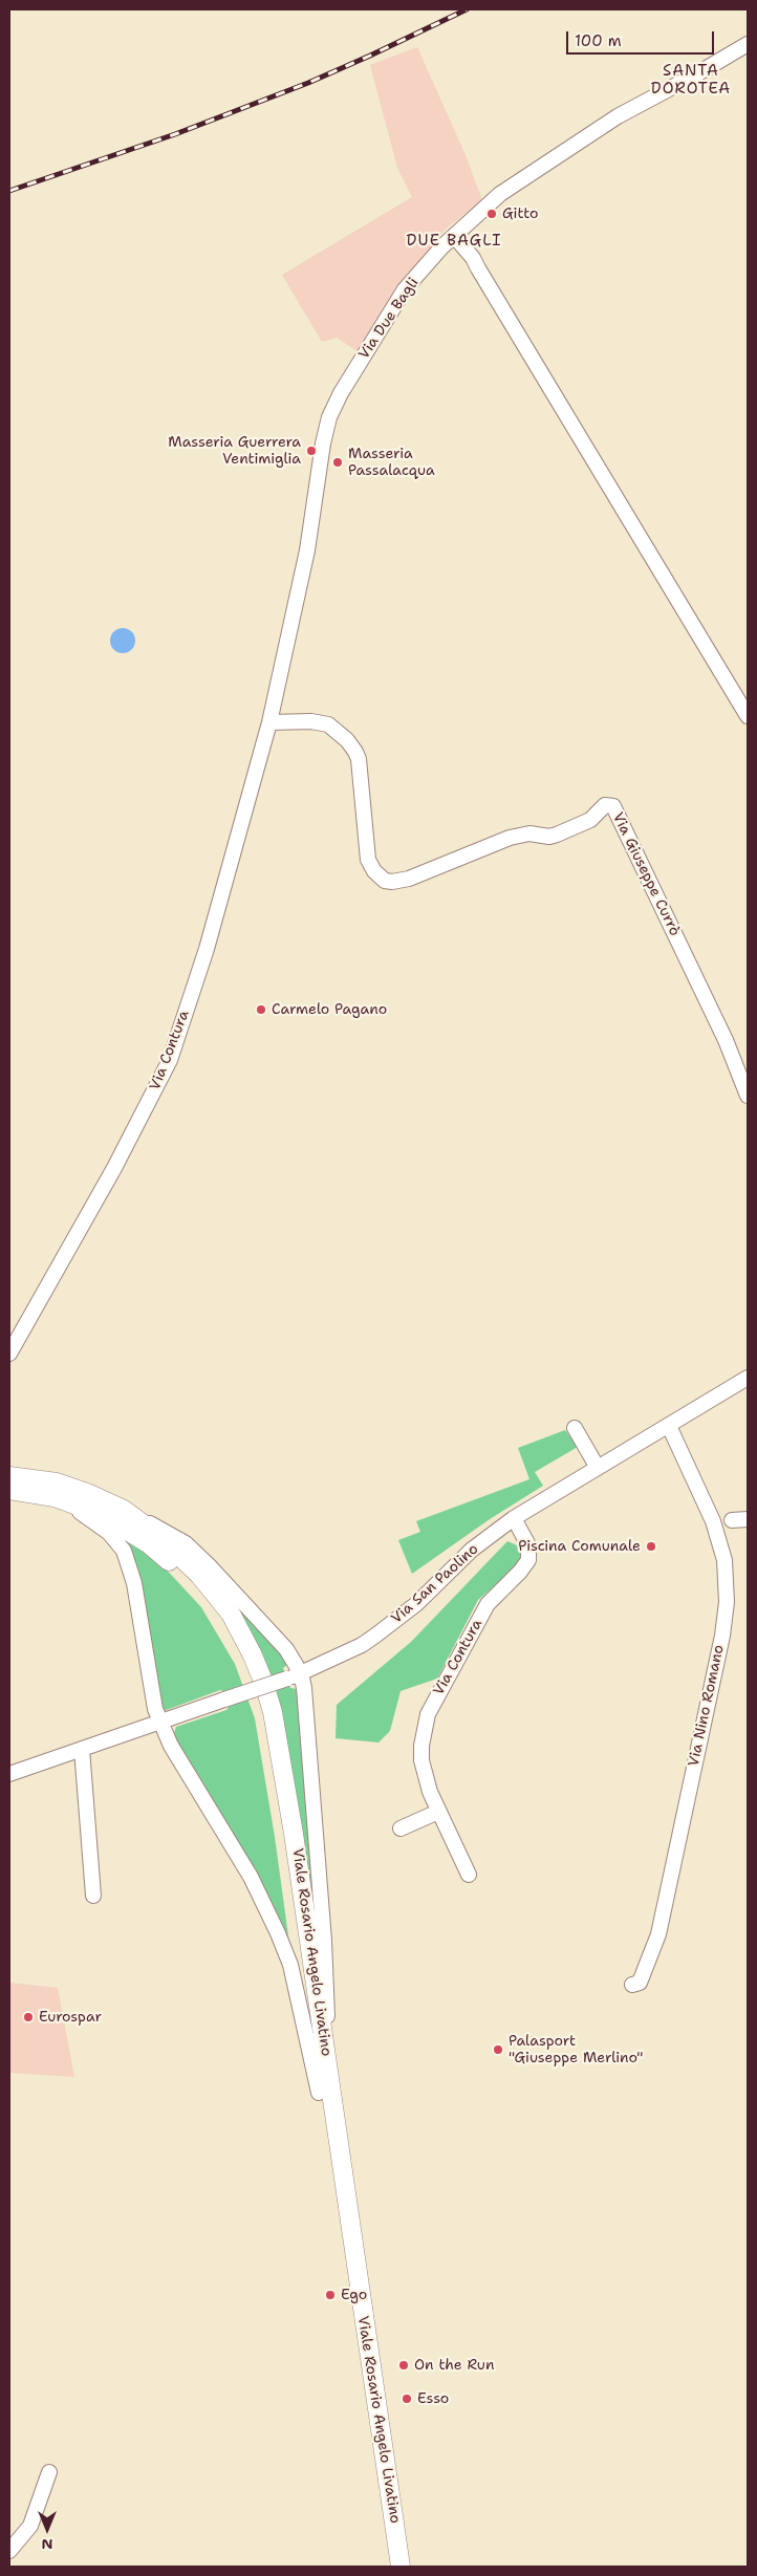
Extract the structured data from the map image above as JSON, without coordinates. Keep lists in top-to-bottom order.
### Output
{
  "streets": {
    "main road": ["Viale Rosario Angelo Livatino"],
    "street": [
      "Via Due Bagli",
      "Via Giuseppe Currò",
      "Via Contura",
      "Via San Paolino",
      "Via Nino Romano"
    ]
  },
  "crossings": [
    ["Via Due Bagli", "Via Giuseppe Currò"],
    ["Via Due Bagli", "Via Contura"],
    ["Via Giuseppe Currò", "Via Contura"],
    ["Via Contura", "Via San Paolino"],
    ["Via San Paolino", "Via Nino Romano"]
  ],
  "districts": ["SANTA DOROTEA", "DUE BAGLI"],
  "places": [
    "Gitto",
    "Masseria Guerrera Ventimiglia",
    "Masseria Passalacqua",
    "Carmelo Pagano",
    "Piscina Comunale",
    "Eurospar",
    "Palasport \"Giuseppe Merlino\"",
    "Ego",
    "On the Run",
    "Esso"
  ],
  "scale_bar": "100 m",
  "north": "bottom"
}
